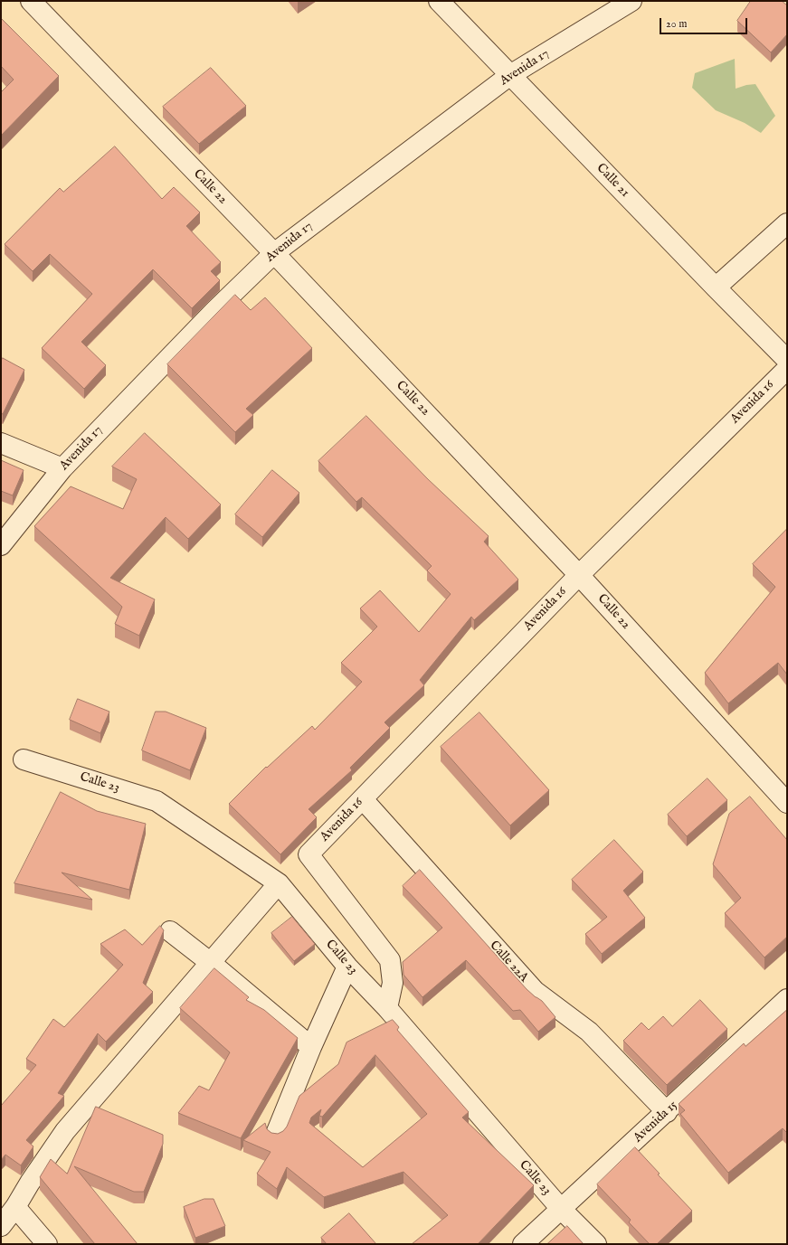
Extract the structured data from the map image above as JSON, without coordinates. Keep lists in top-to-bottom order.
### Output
{
  "streets": {
    "street": [
      "Avenida 17",
      "Calle 21",
      "Calle 22",
      "Avenida 16",
      "Calle 23",
      "Calle 22A",
      "Avenida 15"
    ]
  },
  "crossings": [
    ["Avenida 17", "Calle 21"],
    ["Avenida 17", "Calle 22"],
    ["Calle 22", "Avenida 16"],
    ["Avenida 16", "Calle 23"],
    ["Avenida 16", "Calle 22A"],
    ["Calle 23", "Avenida 15"],
    ["Calle 22A", "Avenida 15"]
  ],
  "scale_bar": "20 m"
}
